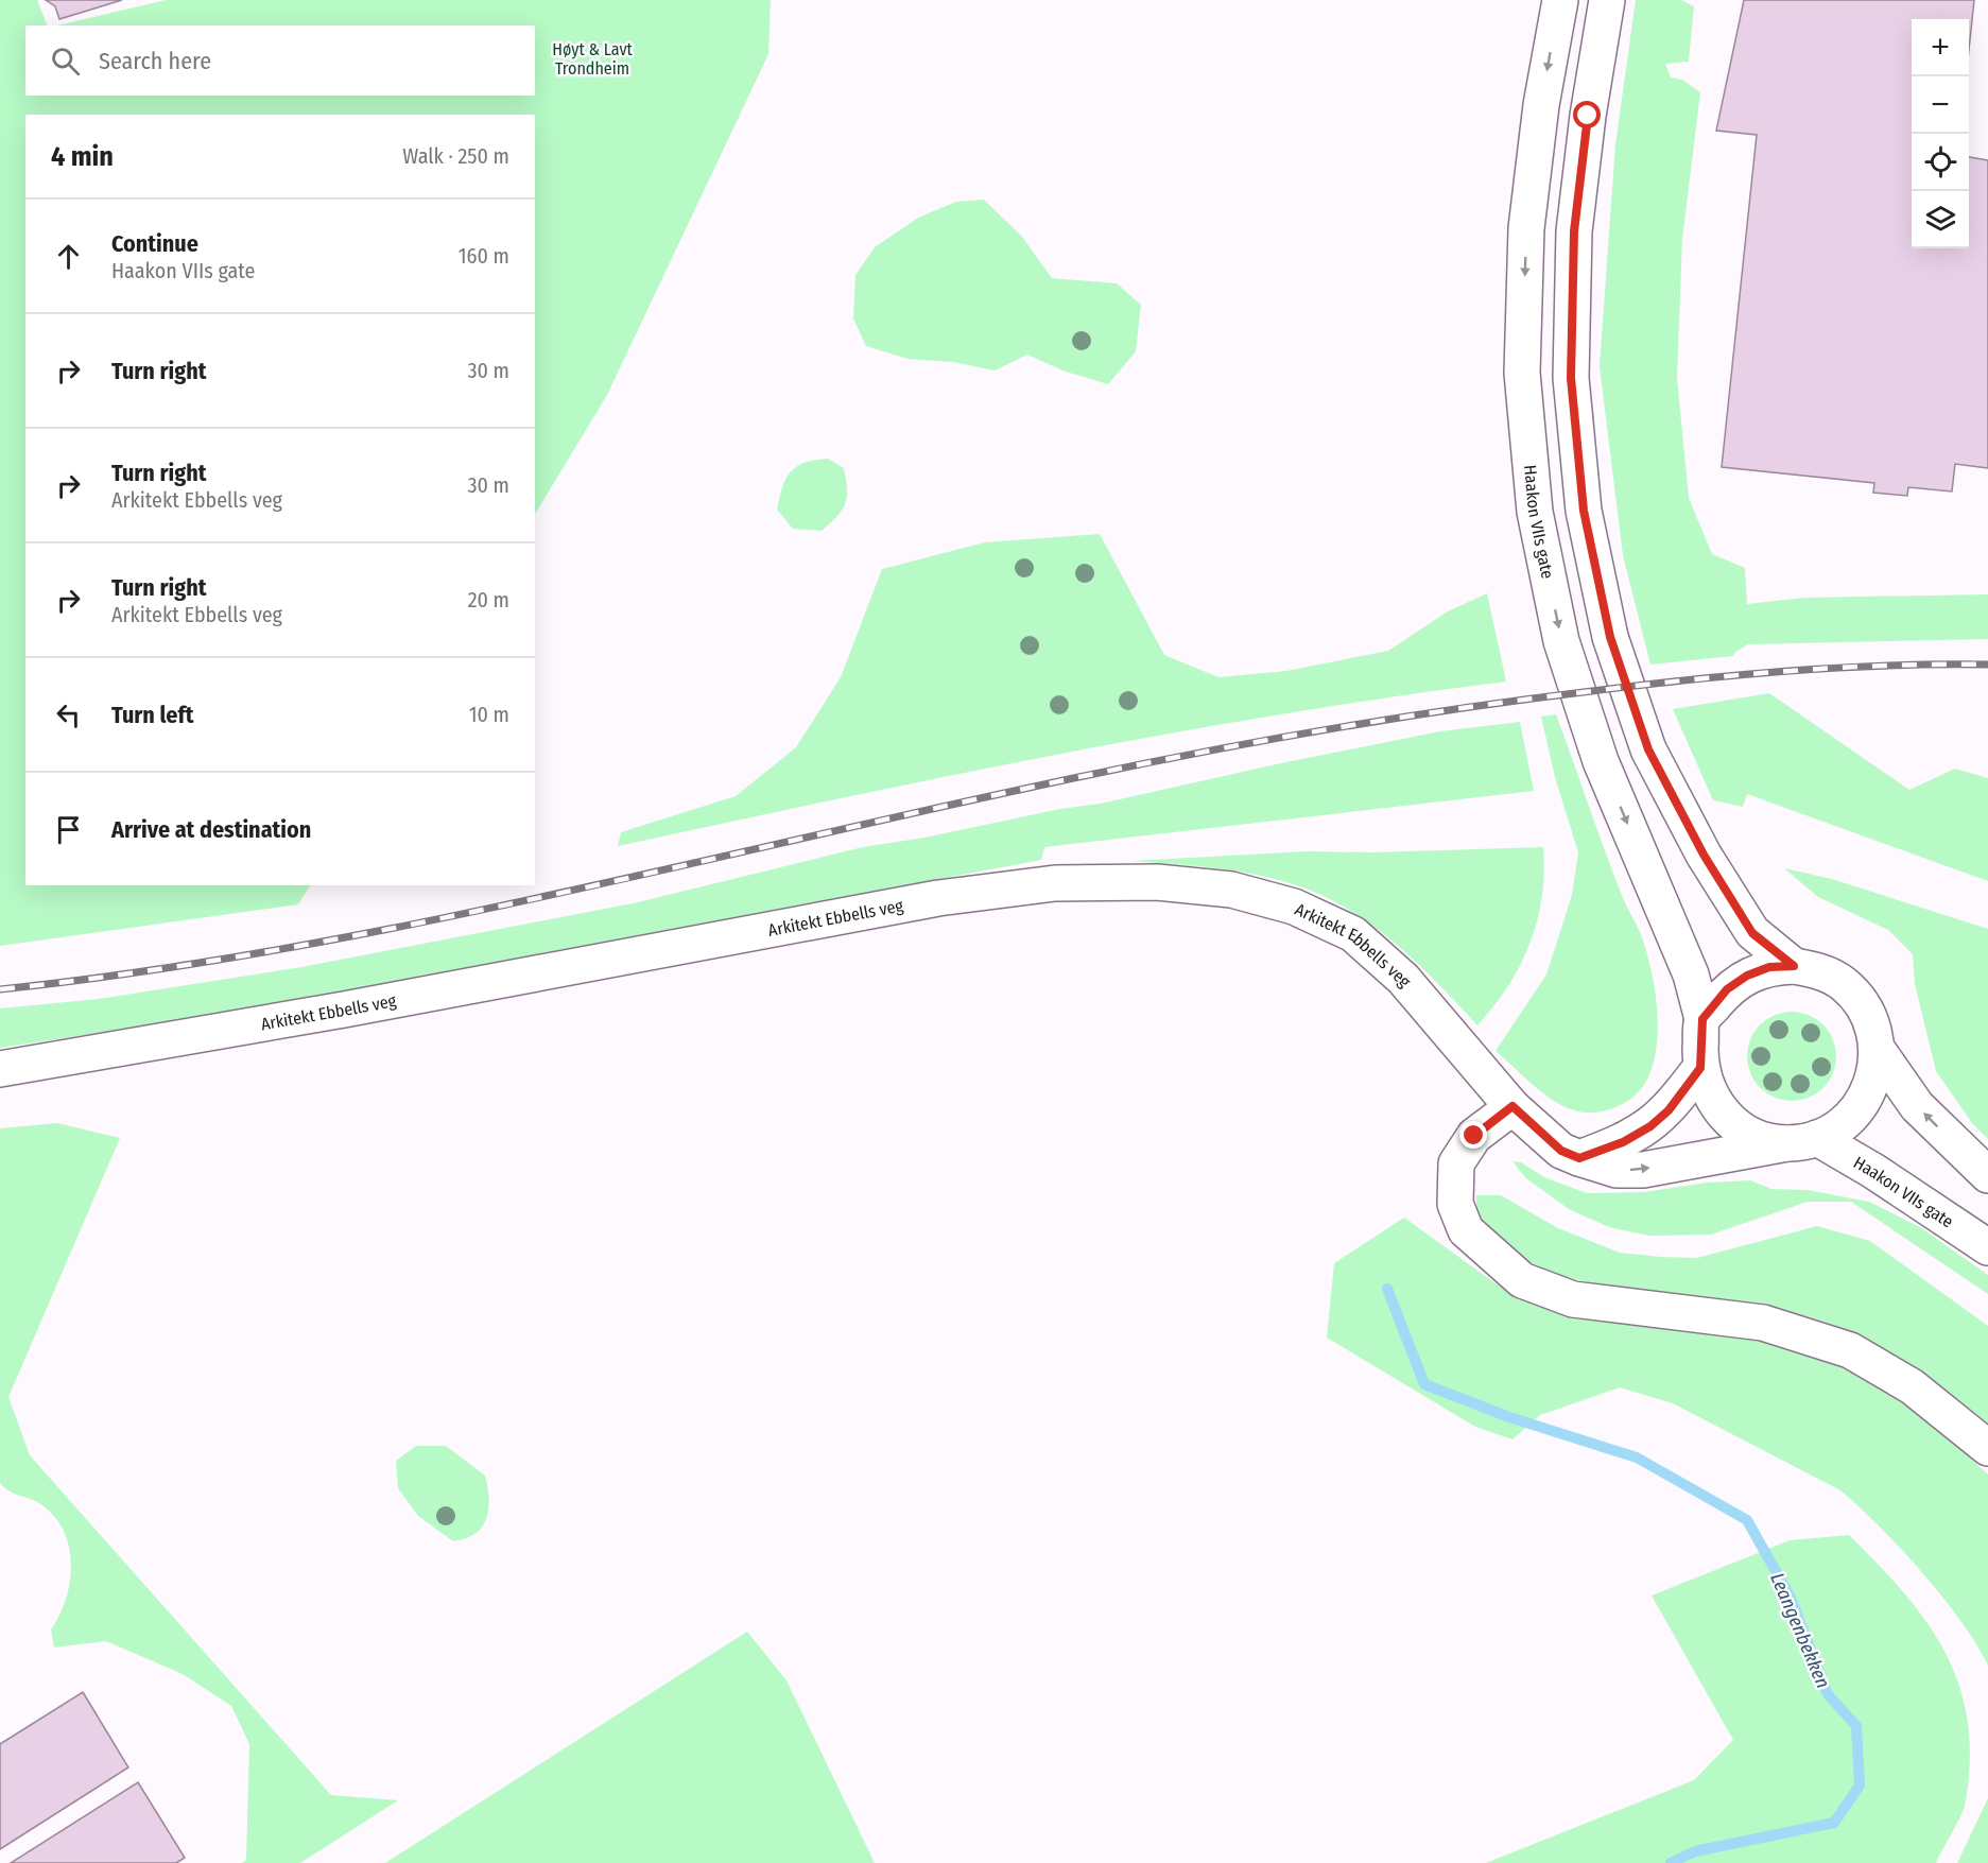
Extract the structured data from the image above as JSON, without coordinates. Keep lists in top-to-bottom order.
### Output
{
  "streets": {
    "main road": ["Haakon VIIs gate", "Arkitekt Ebbells veg"]
  },
  "crossings": [
    ["Haakon VIIs gate", "Arkitekt Ebbells veg"]
  ],
  "water": ["Leangenbekken"],
  "parks": ["Høyt & Lavt Trondheim"],
  "page": {
    "map_buttons": ["+", "−"],
    "search": "Search here",
    "heading": ["4 min", "Walk · 250 m"],
    "list": [
      ["Continue", "Haakon VIIs gate", "160 m"],
      ["Turn right", "30 m"],
      ["Turn right", "Arkitekt Ebbells veg", "30 m"],
      ["Turn right", "Arkitekt Ebbells veg", "20 m"],
      ["Turn left", "10 m"],
      "Arrive at destination"
    ]
  }
}
